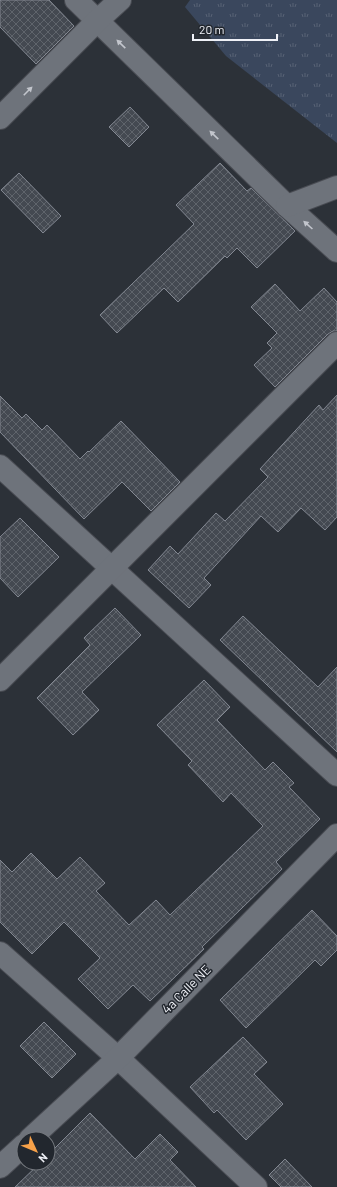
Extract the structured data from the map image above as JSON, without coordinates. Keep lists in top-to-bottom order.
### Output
{
  "streets": {
    "street": ["4a Calle NE"]
  },
  "scale_bar": "20 m",
  "north": "bottom right"
}
